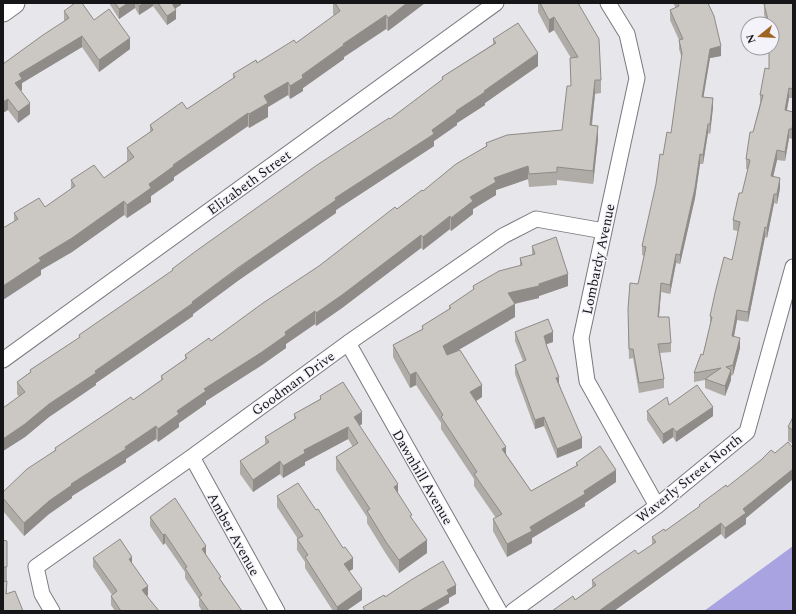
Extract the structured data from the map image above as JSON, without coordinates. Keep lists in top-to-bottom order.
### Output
{
  "streets": {
    "street": [
      "Elizabeth Street",
      "Lombardy Avenue",
      "Goodman Drive",
      "Dawnhill Avenue",
      "Waverly Street North",
      "Amber Avenue"
    ]
  },
  "crossings": [
    ["Lombardy Avenue", "Goodman Drive"],
    ["Lombardy Avenue", "Waverly Street North"],
    ["Goodman Drive", "Dawnhill Avenue"],
    ["Goodman Drive", "Amber Avenue"]
  ],
  "north": "left"
}
